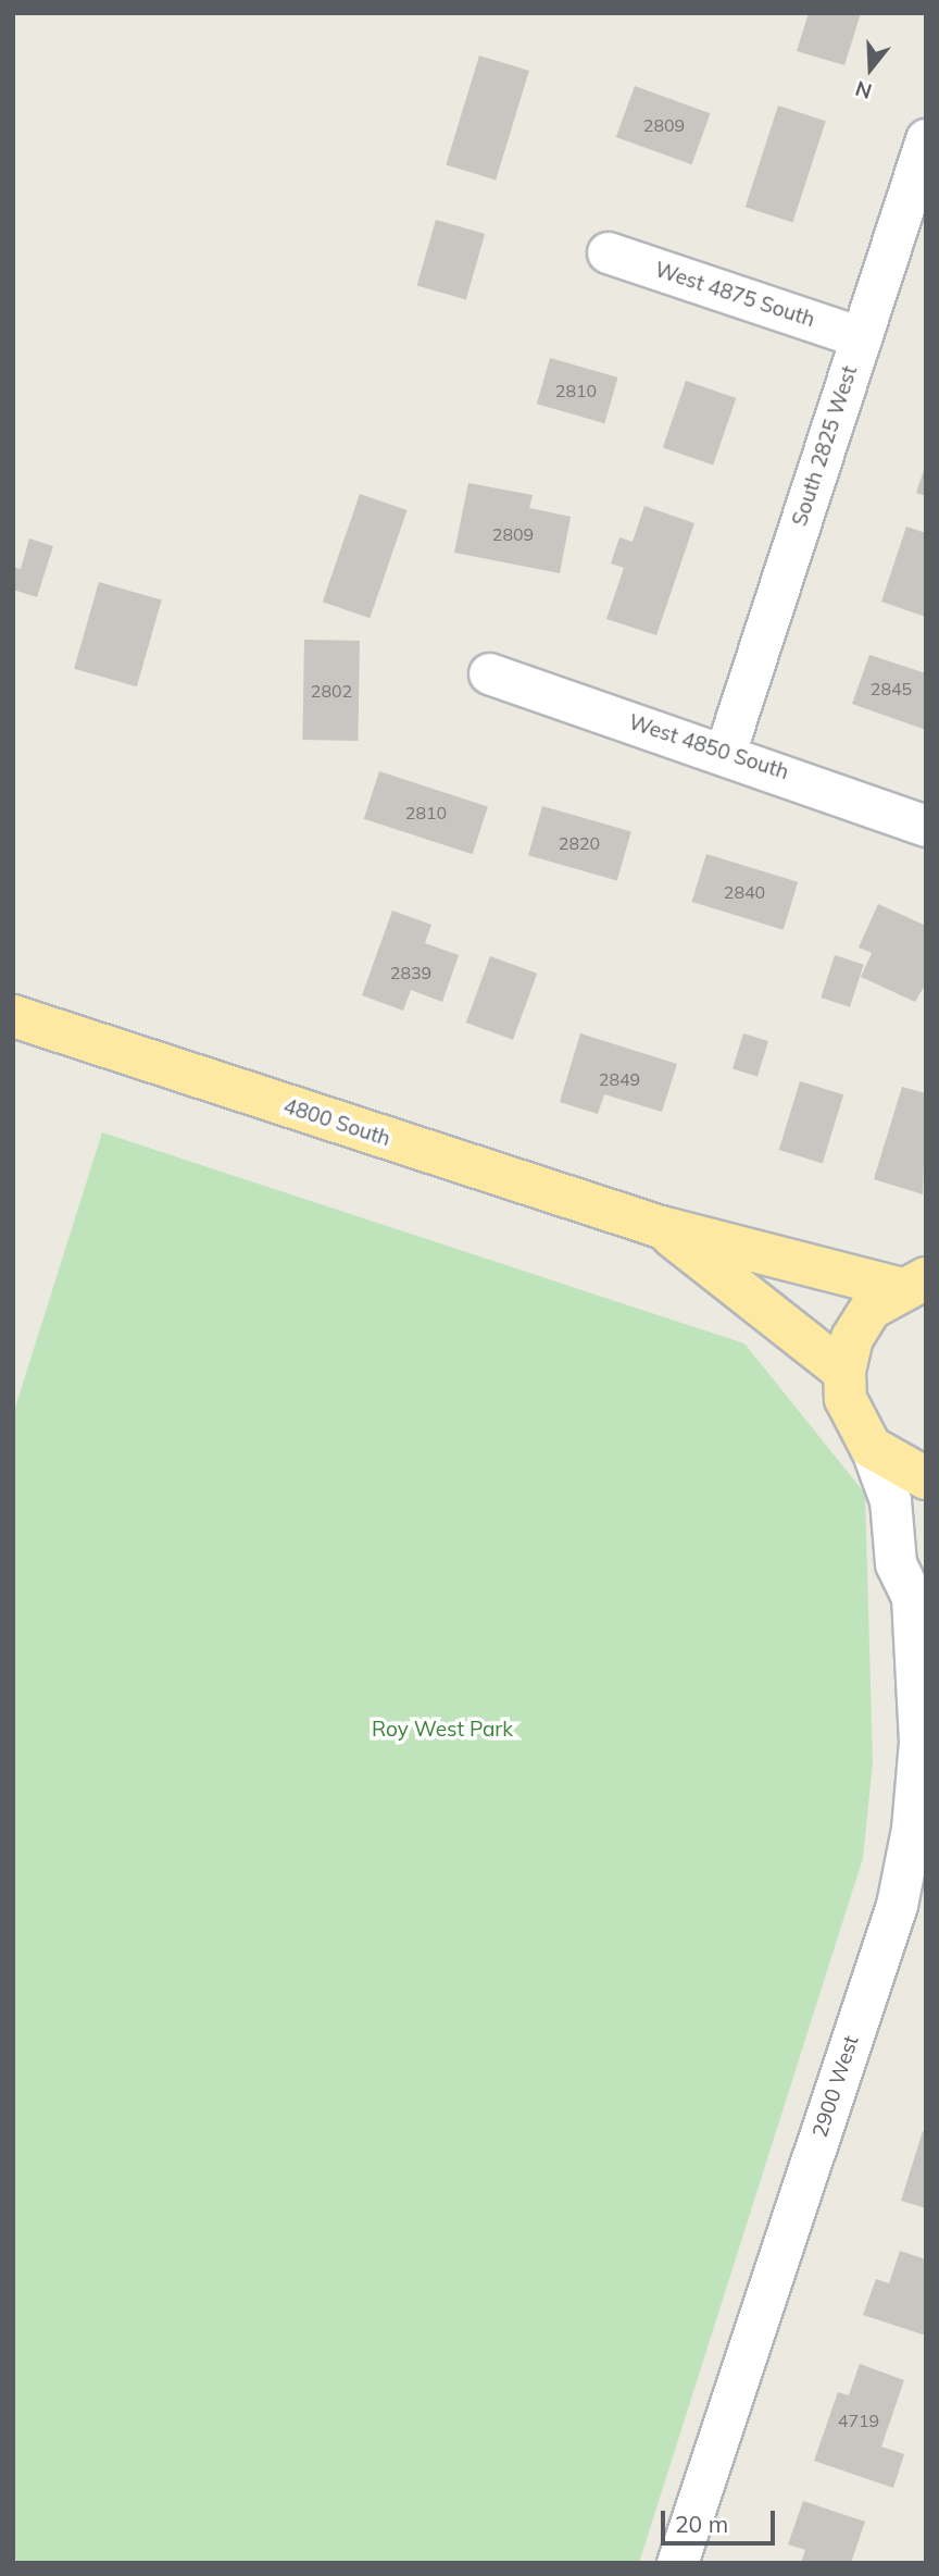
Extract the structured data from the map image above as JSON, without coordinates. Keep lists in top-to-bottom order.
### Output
{
  "streets": {
    "main road": ["4800 South"],
    "street": [
      "West 4875 South",
      "South 2825 West",
      "West 4850 South",
      "2900 West"
    ]
  },
  "crossings": [
    ["West 4875 South", "South 2825 West"],
    ["South 2825 West", "West 4850 South"]
  ],
  "parks": ["Roy West Park"],
  "house_numbers": [
    "2809",
    "2810",
    "2809",
    "2845",
    "2802",
    "2810",
    "2820",
    "2840",
    "2839",
    "2849",
    "4719"
  ],
  "scale_bar": "20 m",
  "north": "bottom"
}
